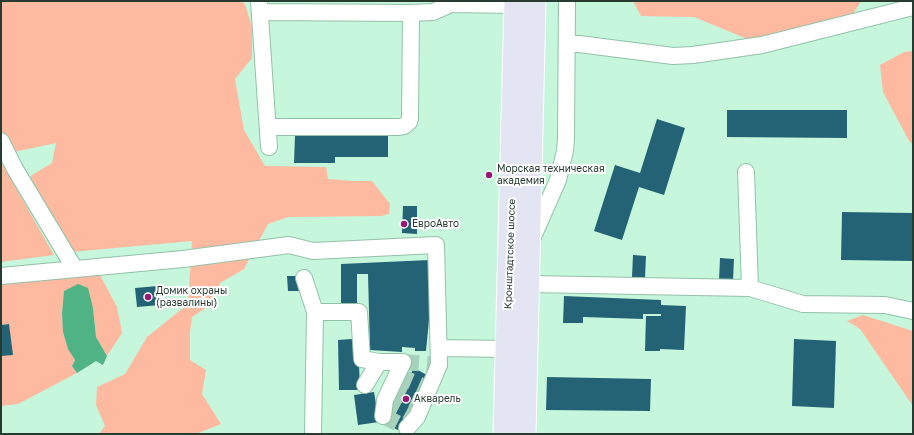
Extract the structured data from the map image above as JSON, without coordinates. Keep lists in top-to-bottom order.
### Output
{
  "streets": {
    "main road": ["Кронштадтское шоссе"]
  },
  "places": [
    "Морская техническая академия",
    "ЕвроАвто",
    "Домик охраны (развалины)",
    "Акварель"
  ]
}
